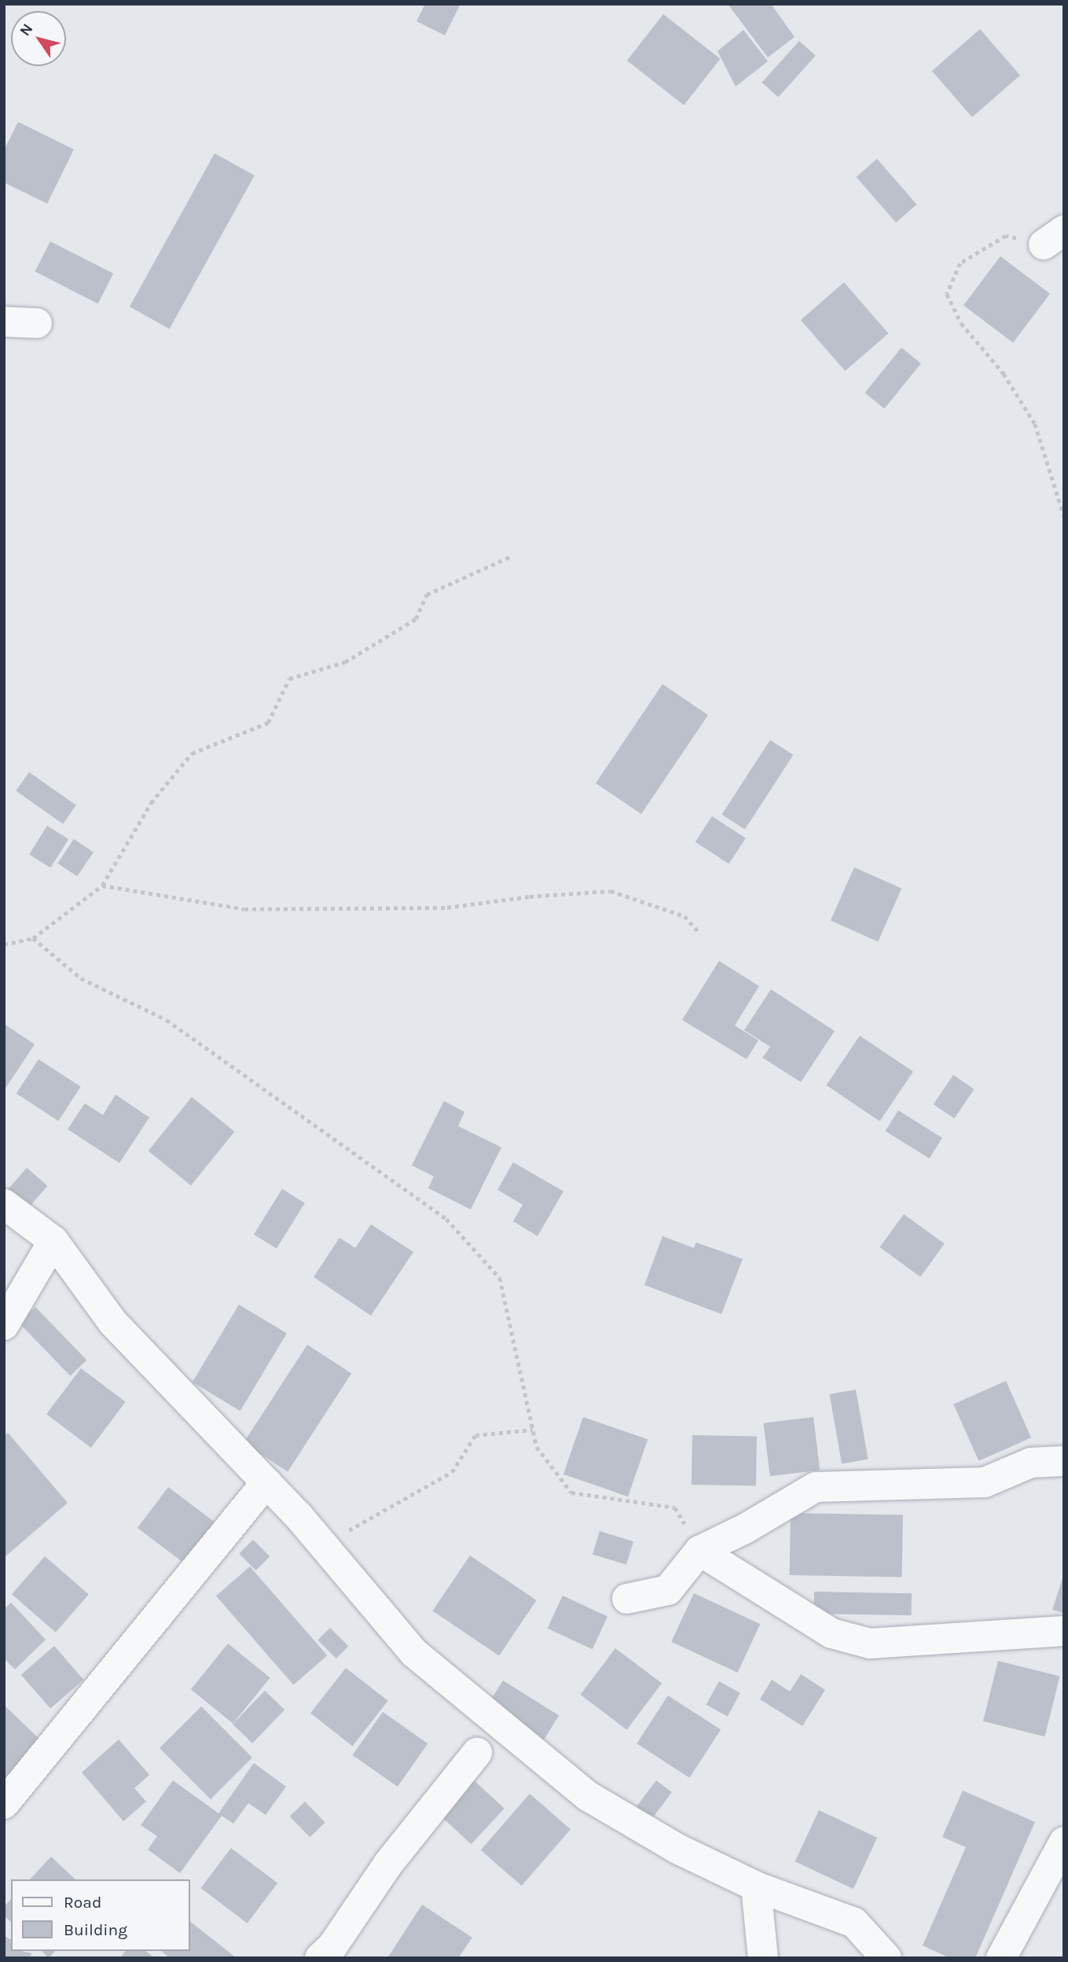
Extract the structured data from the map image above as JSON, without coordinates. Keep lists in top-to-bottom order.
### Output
{
  "legend": ["Road", "Building"],
  "north": "top left"
}
